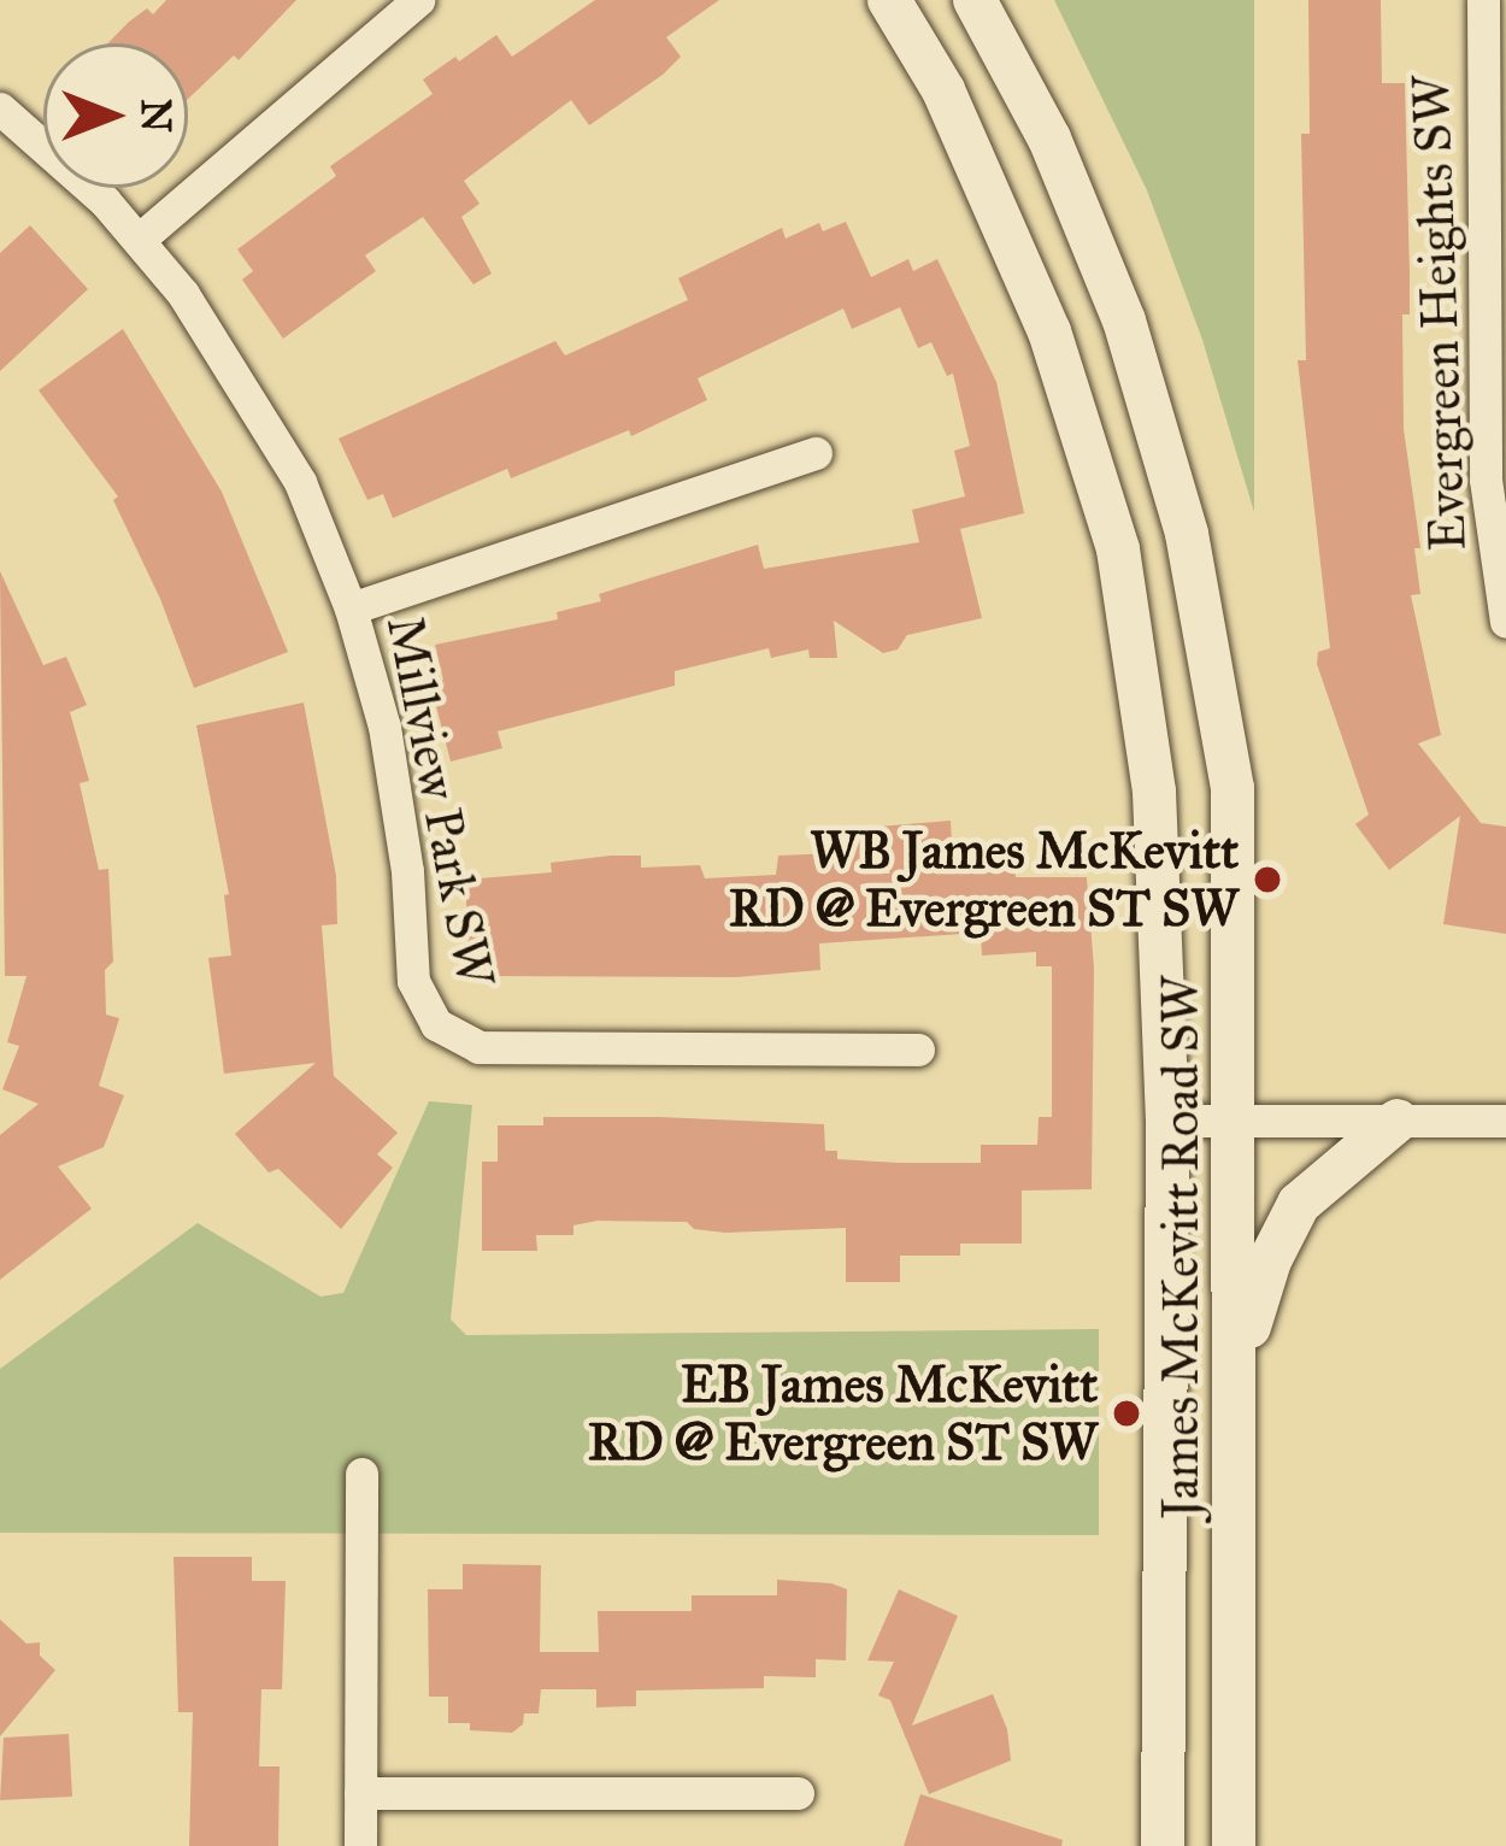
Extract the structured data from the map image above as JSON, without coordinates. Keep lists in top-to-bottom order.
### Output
{
  "streets": {
    "main road": ["James McKevitt Road SW"],
    "street": ["Evergreen Heights SW", "Millview Park SW"]
  },
  "places": ["WB James McKevitt RD @ Evergreen ST SW", "EB James McKevitt RD @ Evergreen ST SW"],
  "north": "right"
}
